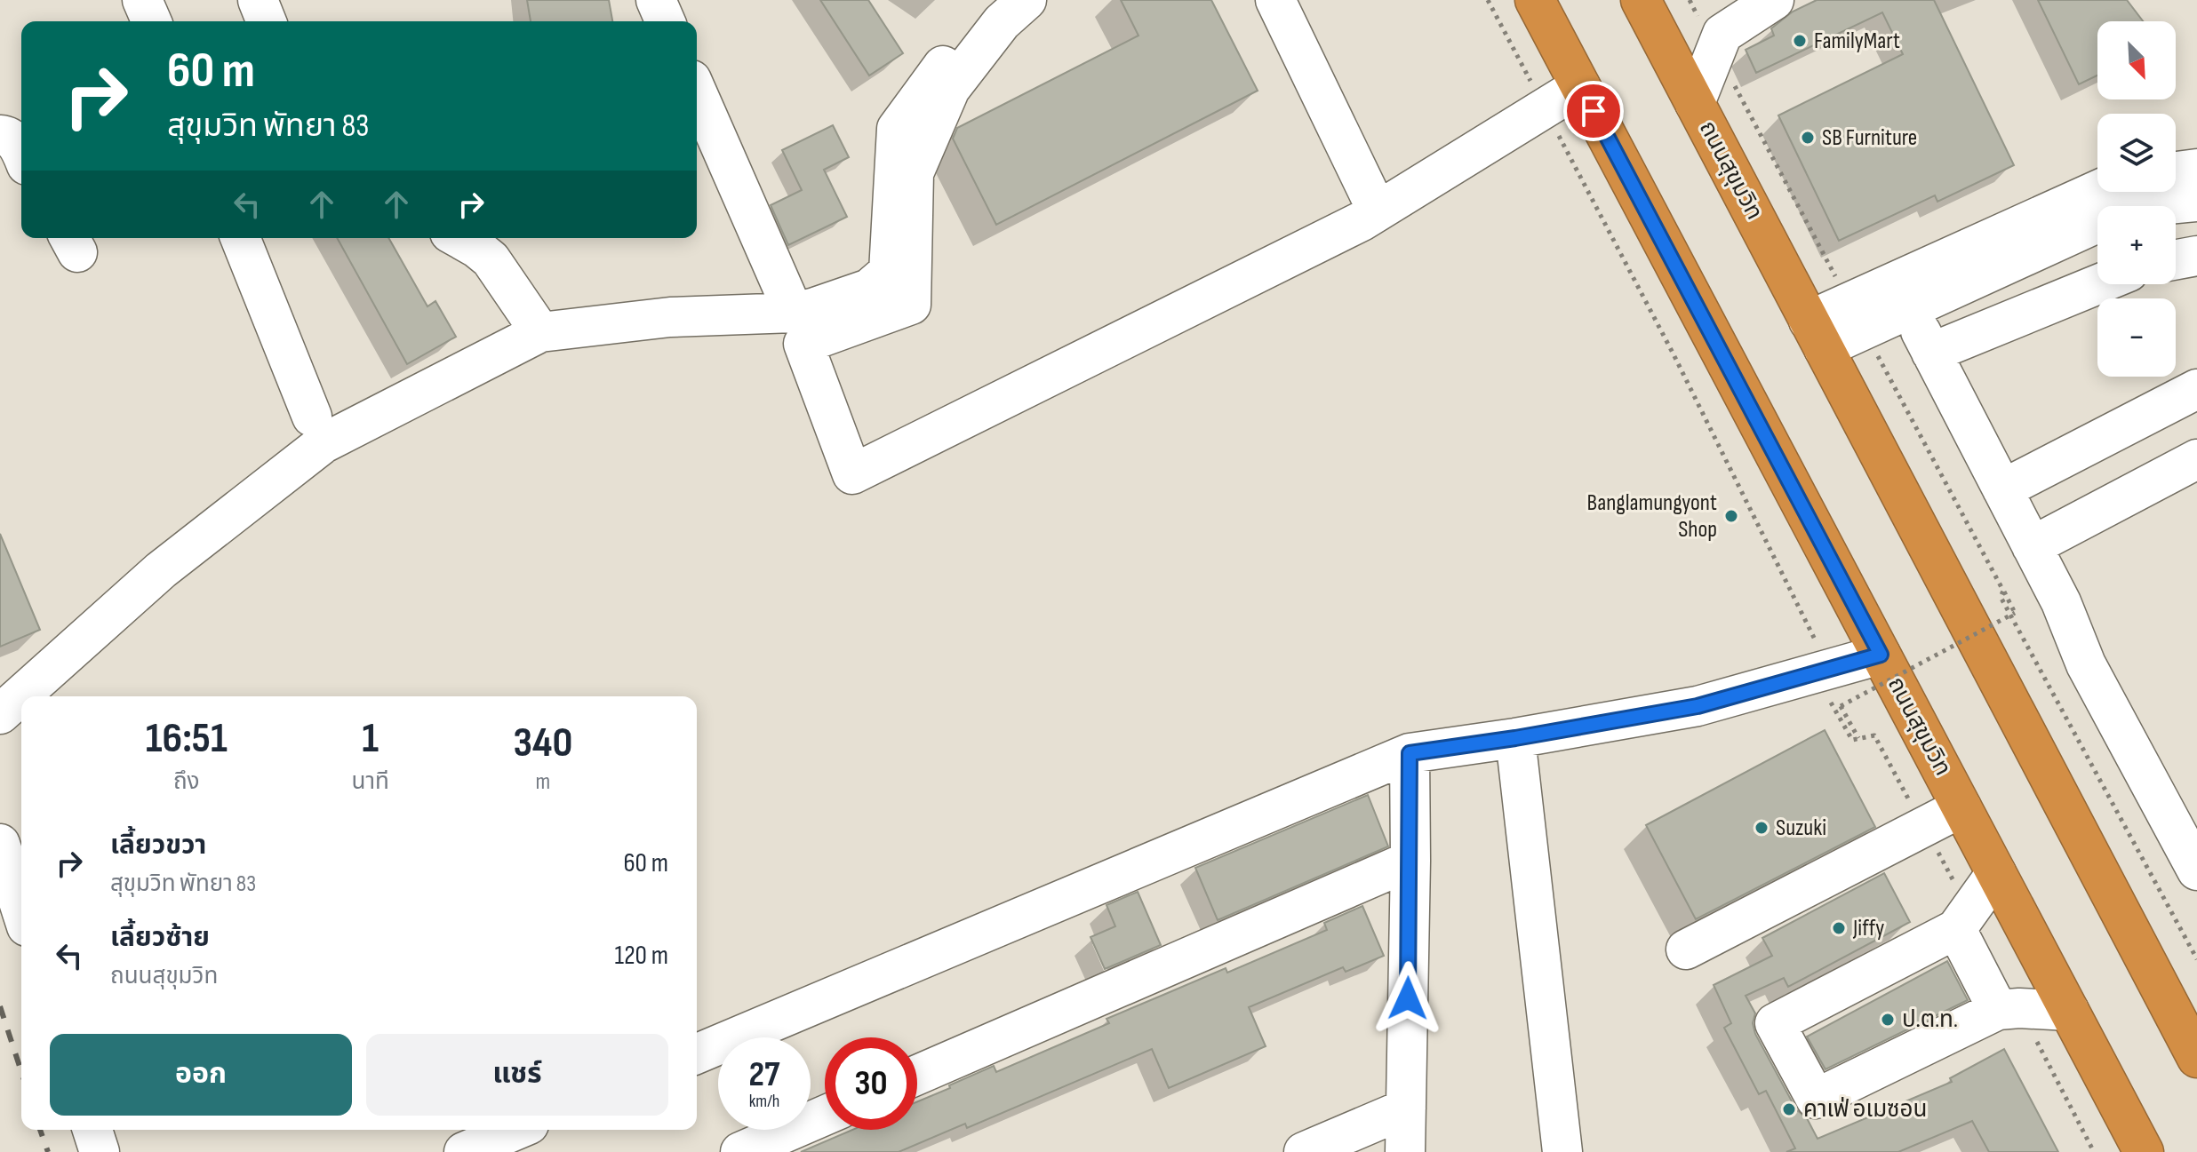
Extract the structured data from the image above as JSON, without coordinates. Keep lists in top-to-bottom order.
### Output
{
  "streets": {
    "highway": ["ถนนสุขุมวิท"]
  },
  "places": [
    "FamilyMart",
    "SB Furniture",
    "Banglamungyont Shop",
    "Suzuki",
    "Jiffy",
    "ป.ต.ท.",
    "คาเฟ่ อเมซอน"
  ],
  "north": "bottom right",
  "page": {
    "map_buttons": ["+", "−"],
    "turn": ["60 m", "สุขุมวิท พัทยา 83"],
    "eta": [
      "16:51",
      "ถึง",
      "1",
      "นาที",
      "340",
      "m"
    ],
    "list": [
      {
        "name": "เลี้ยวขวา",
        "note": "สุขุมวิท พัทยา 83",
        "value": "60 m"
      },
      {
        "name": "เลี้ยวซ้าย",
        "note": "ถนนสุขุมวิท",
        "value": "120 m"
      }
    ],
    "buttons": ["ออก", "แชร์"],
    "speed": "27 km/h",
    "limit": "30"
  }
}
